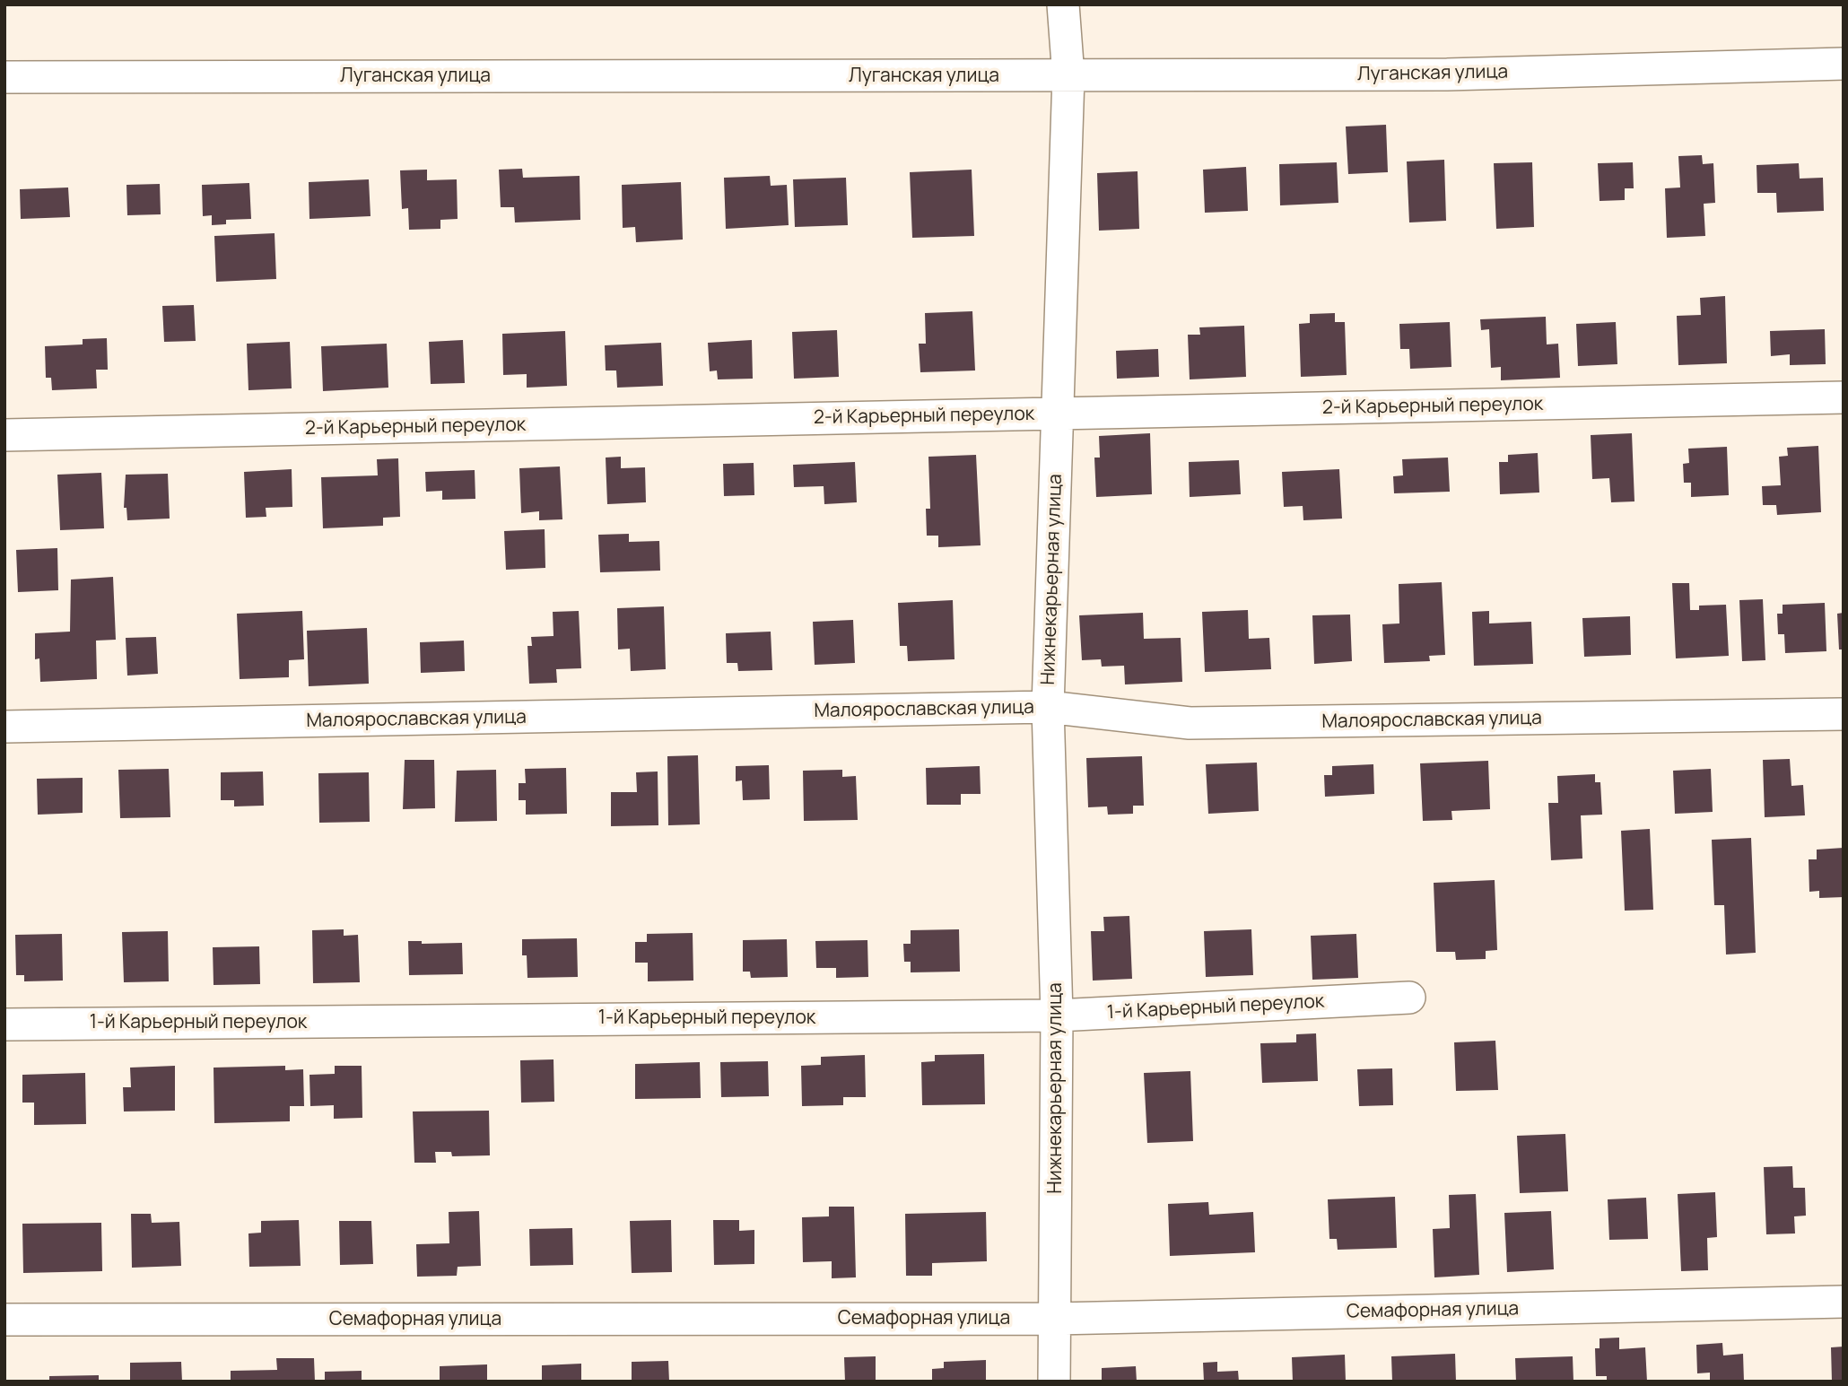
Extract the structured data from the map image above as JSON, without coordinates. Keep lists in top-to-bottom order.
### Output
{
  "streets": {
    "street": [
      "Луганская улица",
      "2-й Карьерный переулок",
      "Нижнекарьерная улица",
      "Малоярославская улица",
      "1-й Карьерный переулок",
      "Семафорная улица"
    ]
  },
  "crossings": [
    ["Луганская улица", "Нижнекарьерная улица"],
    ["2-й Карьерный переулок", "Нижнекарьерная улица"],
    ["Нижнекарьерная улица", "Малоярославская улица"],
    ["Нижнекарьерная улица", "1-й Карьерный переулок"],
    ["Нижнекарьерная улица", "Семафорная улица"]
  ]
}
